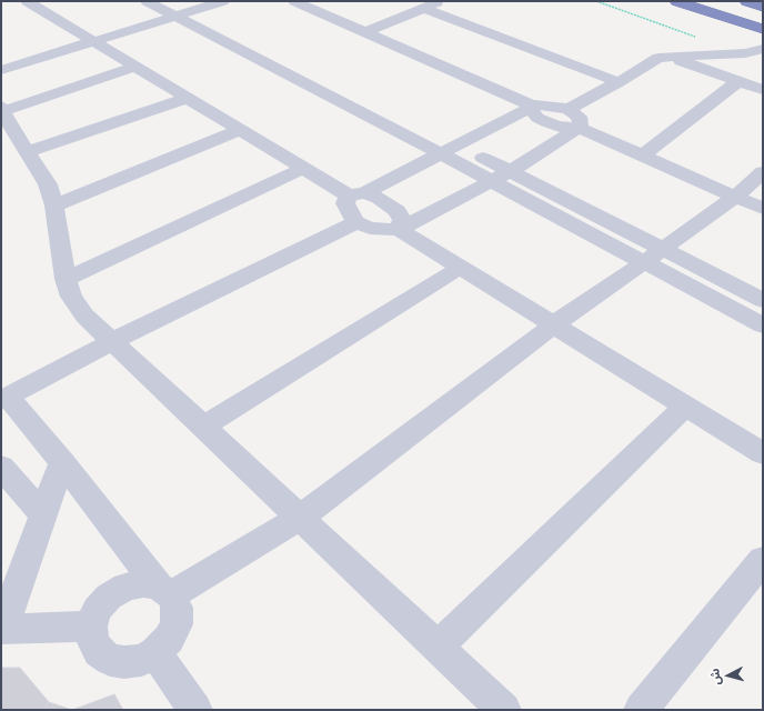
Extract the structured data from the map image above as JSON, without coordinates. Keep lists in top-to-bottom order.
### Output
{
  "north": "left"
}
